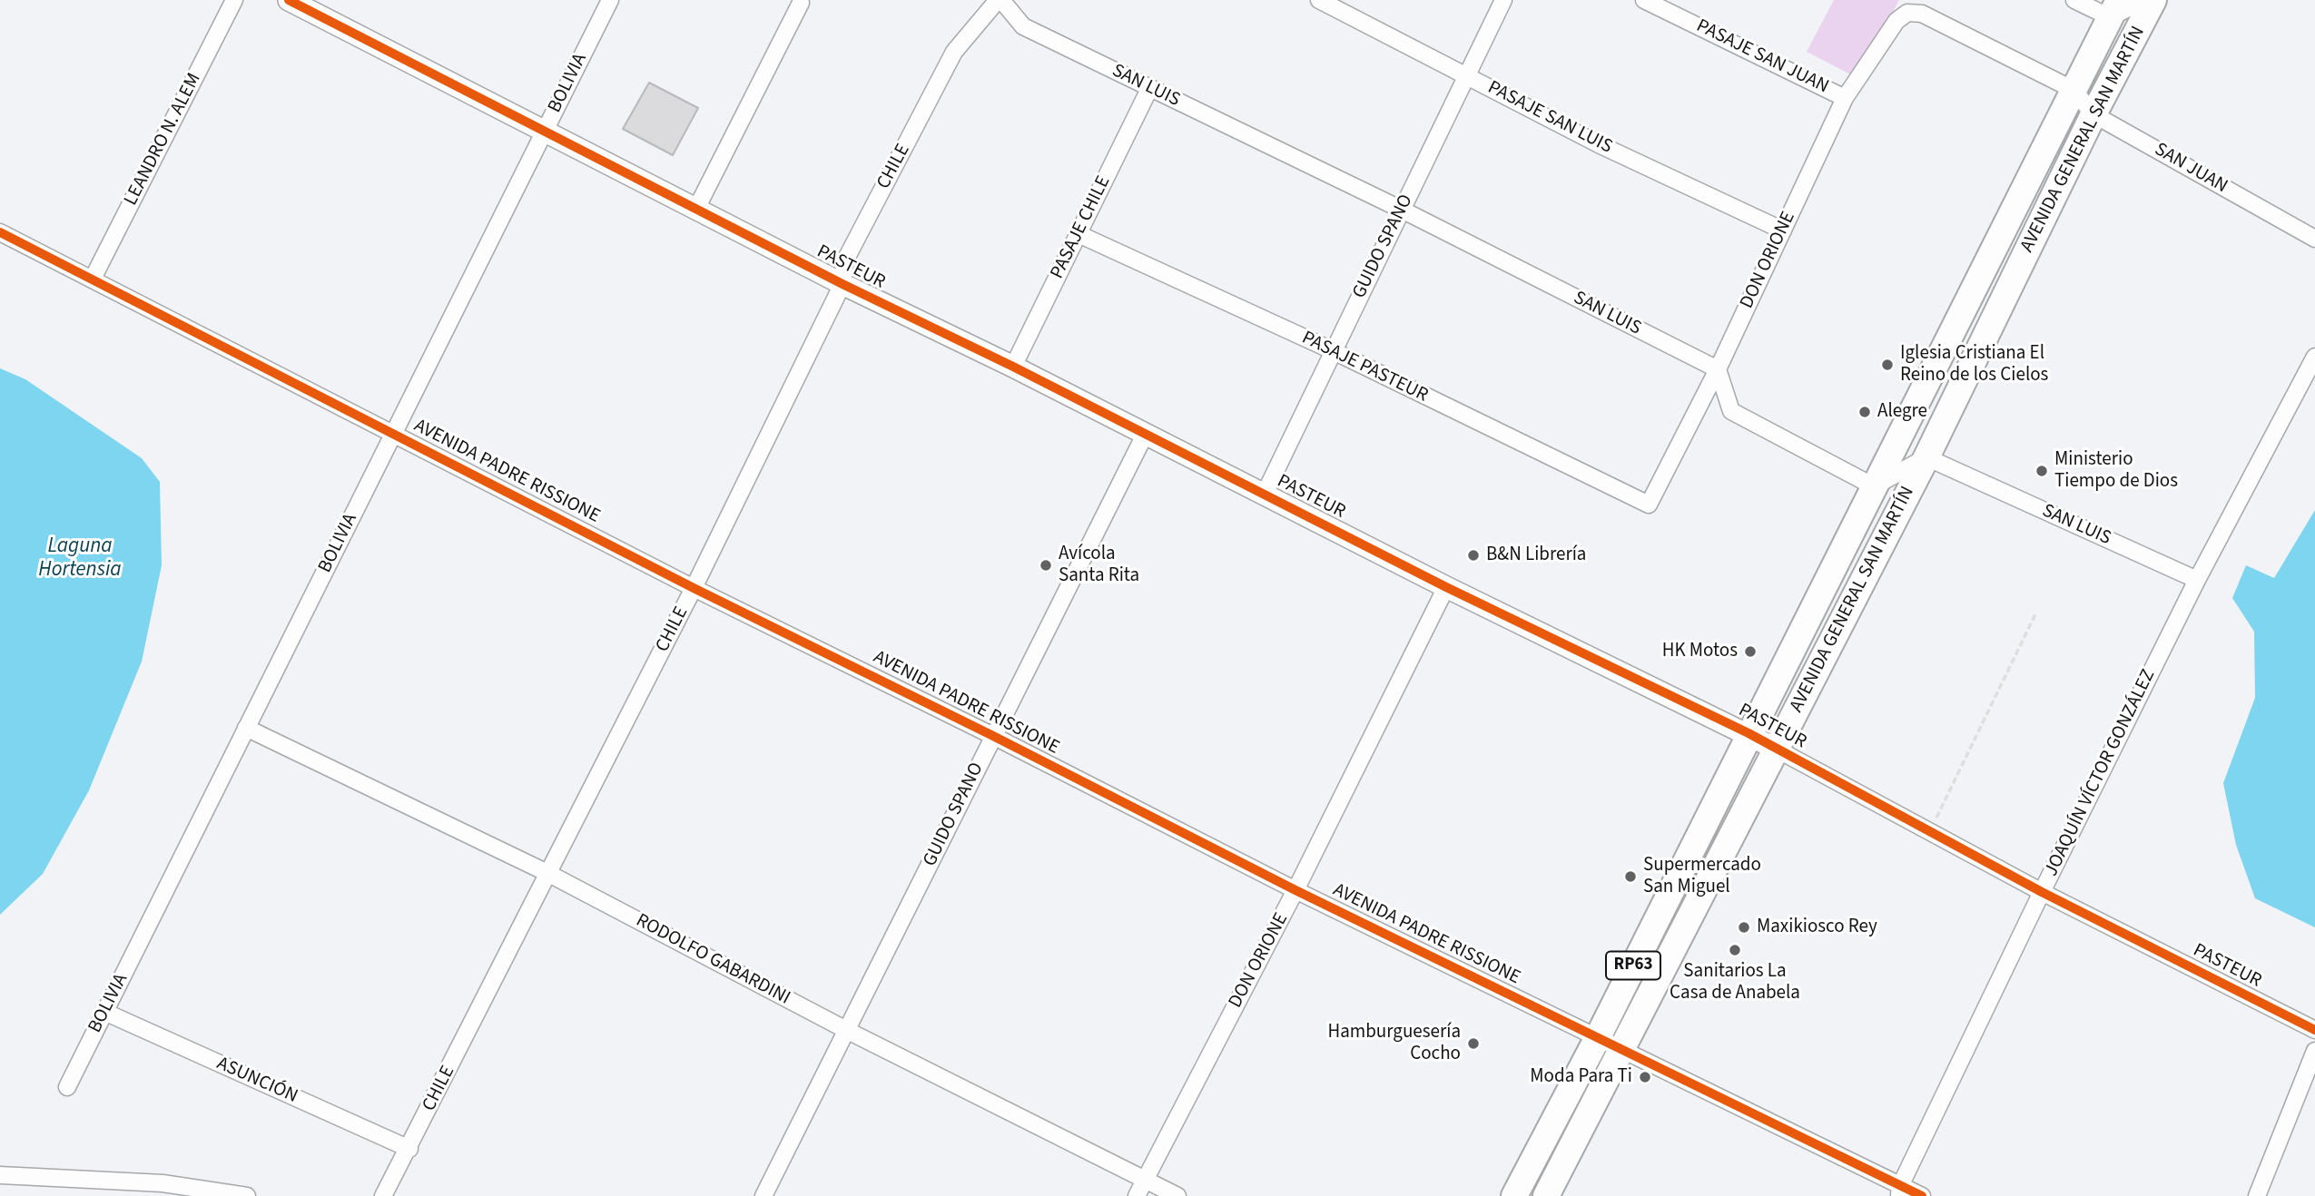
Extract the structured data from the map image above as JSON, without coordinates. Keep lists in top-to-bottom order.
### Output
{
  "streets": {
    "main road": ["AVENIDA GENERAL SAN MARTÍN", "RP63"],
    "street": [
      "PASAJE SAN JUAN",
      "BOLIVIA",
      "SAN LUIS",
      "PASAJE SAN LUIS",
      "LEANDRO N. ALEM",
      "CHILE",
      "SAN JUAN",
      "PASAJE CHILE",
      "GUIDO SPANO",
      "DON ORIONE",
      "PASTEUR",
      "PASAJE PASTEUR",
      "AVENIDA PADRE RISSIONE",
      "JOAQUÍN VÍCTOR GONZÁLEZ",
      "RODOLFO GABARDINI",
      "ASUNCIÓN"
    ]
  },
  "crossings": [
    ["PASAJE SAN JUAN", "DON ORIONE"],
    ["BOLIVIA", "PASTEUR"],
    ["BOLIVIA", "AVENIDA PADRE RISSIONE"],
    ["BOLIVIA", "RODOLFO GABARDINI"],
    ["BOLIVIA", "ASUNCIÓN"],
    ["SAN LUIS", "AVENIDA GENERAL SAN MARTÍN"],
    ["SAN LUIS", "CHILE"],
    ["SAN LUIS", "PASAJE CHILE"],
    ["SAN LUIS", "GUIDO SPANO"],
    ["SAN LUIS", "DON ORIONE"],
    ["SAN LUIS", "JOAQUÍN VÍCTOR GONZÁLEZ"],
    ["PASAJE SAN LUIS", "GUIDO SPANO"],
    ["PASAJE SAN LUIS", "DON ORIONE"],
    ["LEANDRO N. ALEM", "AVENIDA PADRE RISSIONE"],
    ["AVENIDA GENERAL SAN MARTÍN", "SAN JUAN"],
    ["AVENIDA GENERAL SAN MARTÍN", "DON ORIONE"],
    ["AVENIDA GENERAL SAN MARTÍN", "PASTEUR"],
    ["AVENIDA GENERAL SAN MARTÍN", "AVENIDA PADRE RISSIONE"],
    ["CHILE", "PASTEUR"],
    ["CHILE", "AVENIDA PADRE RISSIONE"],
    ["CHILE", "RODOLFO GABARDINI"],
    ["CHILE", "ASUNCIÓN"],
    ["SAN JUAN", "DON ORIONE"],
    ["PASAJE CHILE", "PASTEUR"],
    ["PASAJE CHILE", "PASAJE PASTEUR"],
    ["GUIDO SPANO", "PASTEUR"],
    ["GUIDO SPANO", "PASAJE PASTEUR"],
    ["GUIDO SPANO", "AVENIDA PADRE RISSIONE"],
    ["GUIDO SPANO", "RODOLFO GABARDINI"],
    ["DON ORIONE", "PASTEUR"],
    ["DON ORIONE", "PASAJE PASTEUR"],
    ["DON ORIONE", "AVENIDA PADRE RISSIONE"],
    ["DON ORIONE", "RODOLFO GABARDINI"],
    ["PASTEUR", "JOAQUÍN VÍCTOR GONZÁLEZ"],
    ["AVENIDA PADRE RISSIONE", "JOAQUÍN VÍCTOR GONZÁLEZ"]
  ],
  "water": ["Laguna Hortensia"],
  "places": [
    "Iglesia Cristiana El Reino de los Cielos",
    "Alegre",
    "Ministerio Tiempo de Dios",
    "B&N Librería",
    "Avícola Santa Rita",
    "HK Motos",
    "Supermercado San Miguel",
    "Maxikiosco Rey",
    "Sanitarios La Casa de Anabela",
    "Hamburguesería Cocho",
    "Moda Para Ti"
  ]
}
